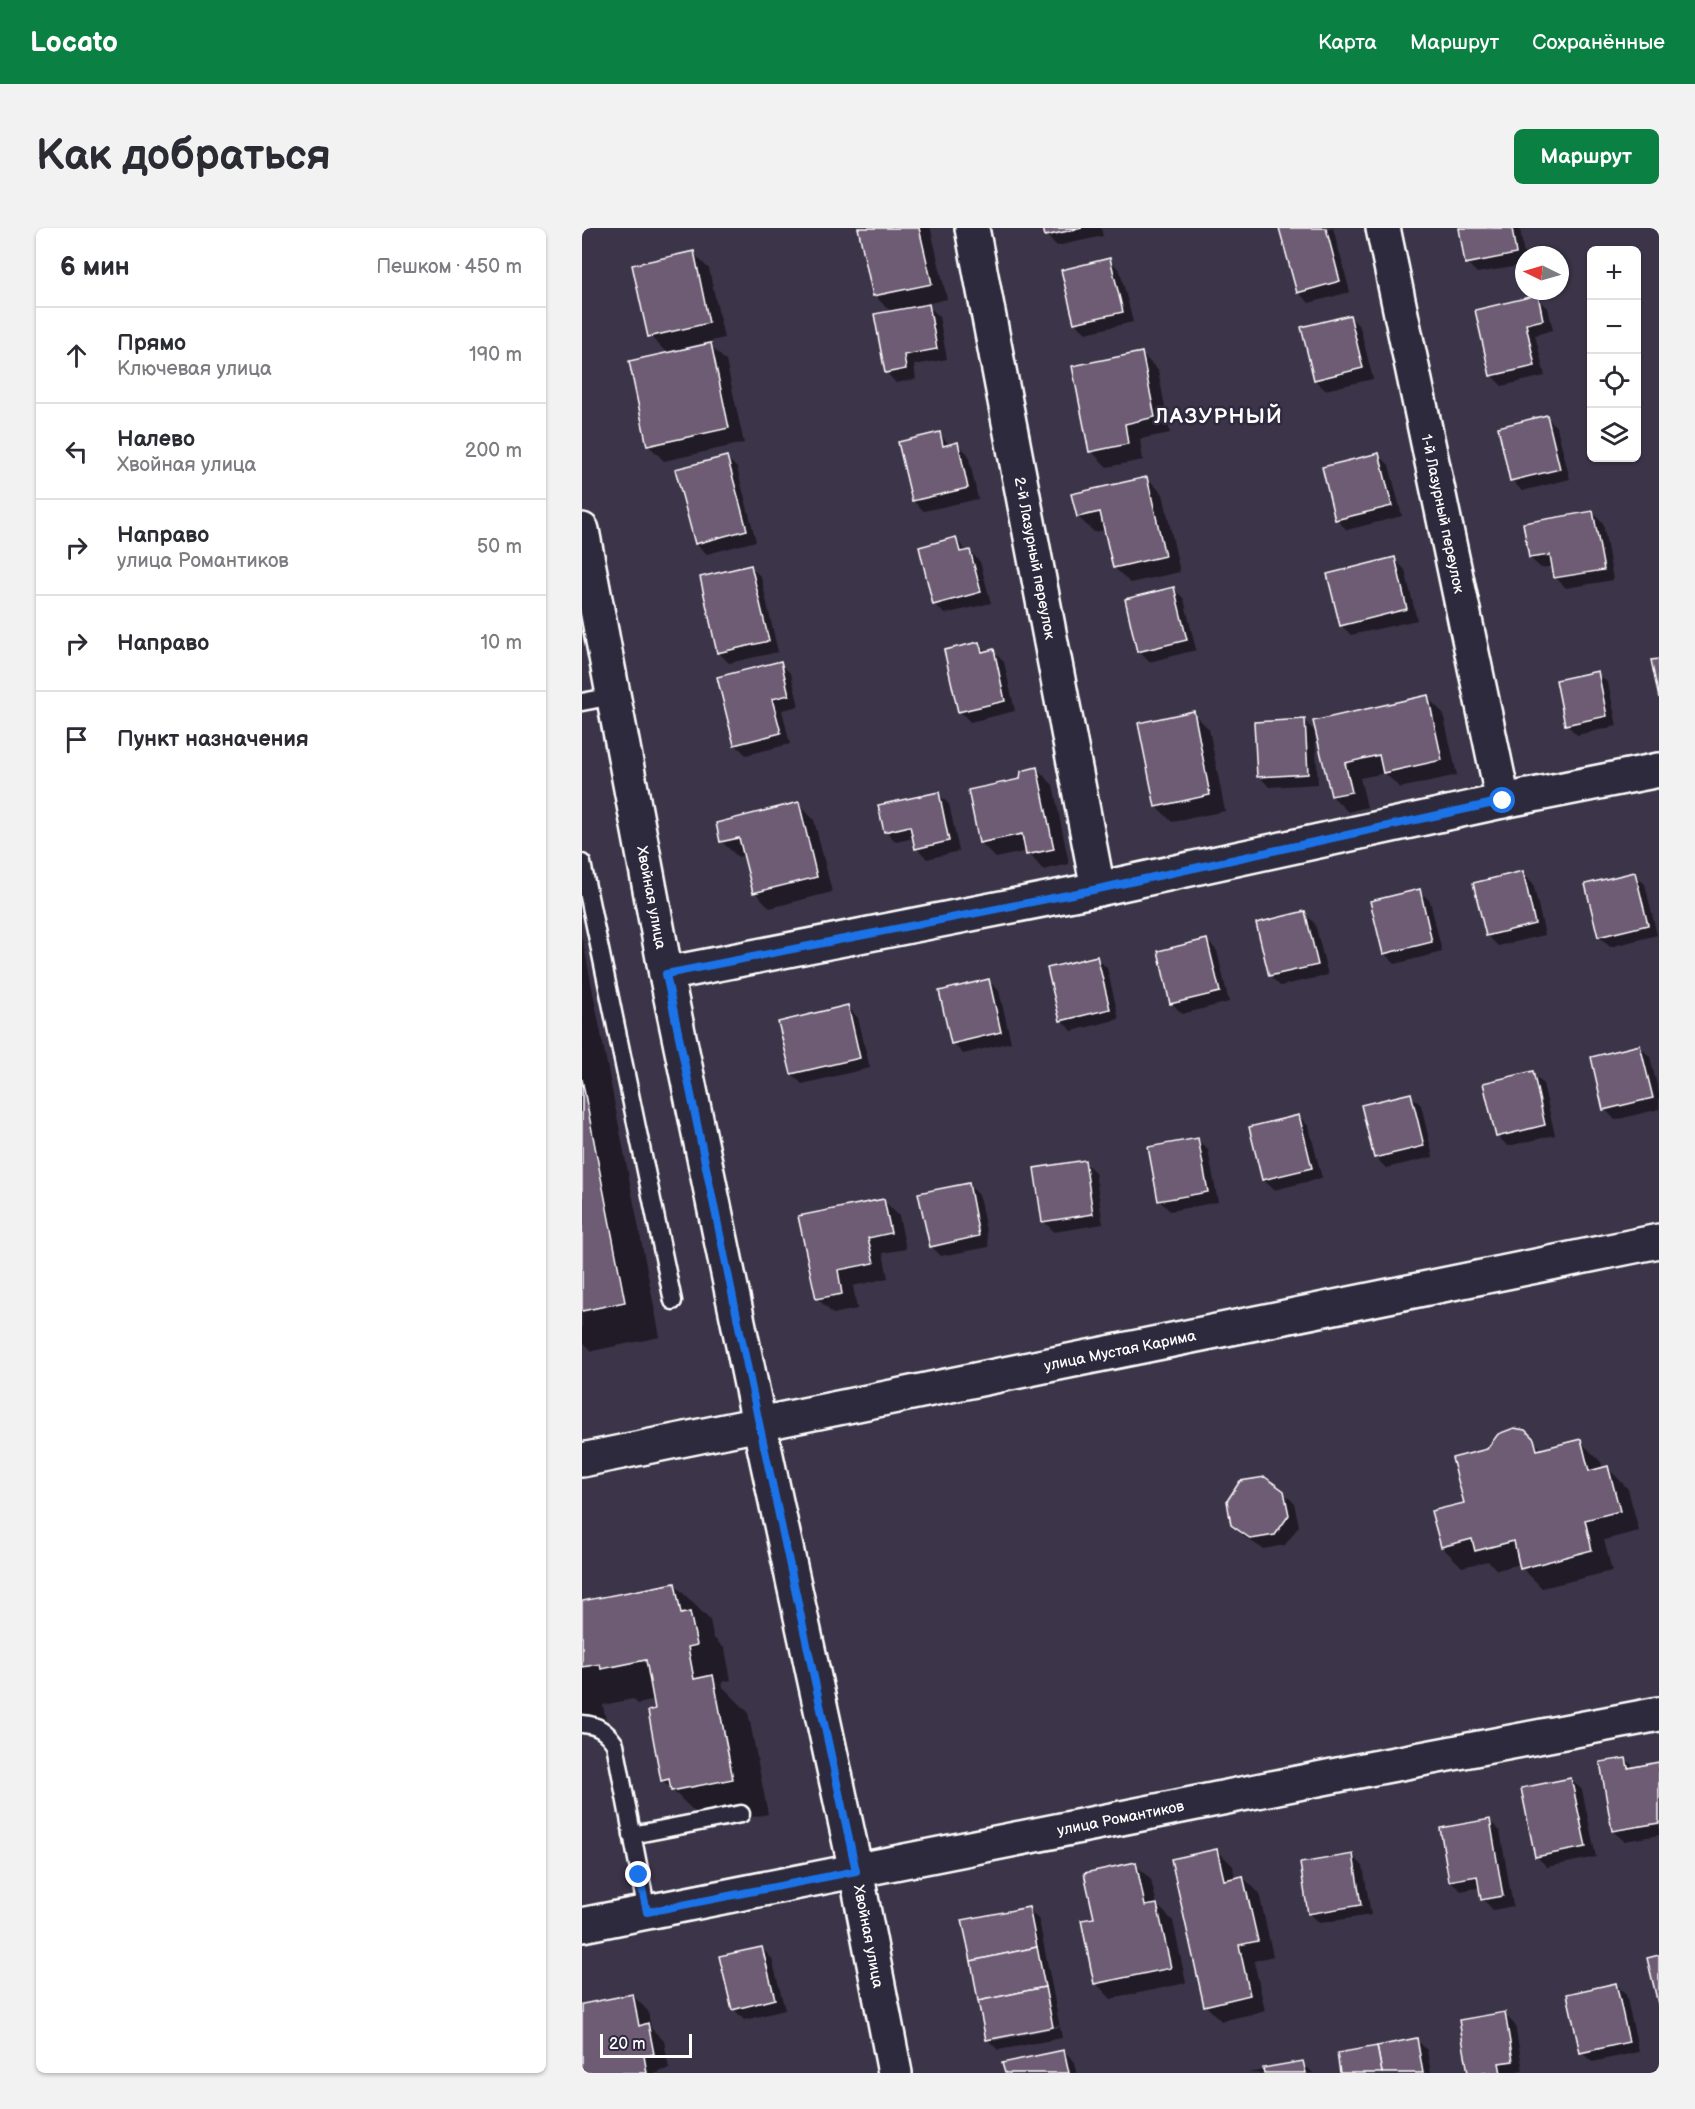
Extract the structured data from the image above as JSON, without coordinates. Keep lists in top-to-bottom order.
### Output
{
  "streets": {
    "street": [
      "1-й Лазурный переулок",
      "2-й Лазурный переулок",
      "Хвойная улица",
      "улица Мустая Карима",
      "улица Романтиков"
    ]
  },
  "crossings": [
    ["Хвойная улица", "улица Мустая Карима"],
    ["Хвойная улица", "улица Романтиков"]
  ],
  "districts": ["ЛАЗУРНЫЙ"],
  "scale_bar": "20 m",
  "north": "left",
  "page": {
    "header": "Locato",
    "nav": ["Карта", "Маршрут", "Сохранённые"],
    "buttons": "Маршрут",
    "title": "Как добраться",
    "heading": ["6 мин", "Пешком · 450 m"],
    "map_buttons": ["+", "−"],
    "list": [
      ["Прямо", "Ключевая улица", "190 m"],
      ["Налево", "Хвойная улица", "200 m"],
      ["Направо", "улица Романтиков", "50 m"],
      ["Направо", "10 m"],
      "Пункт назначения"
    ],
    "scale": "20 m"
  }
}
